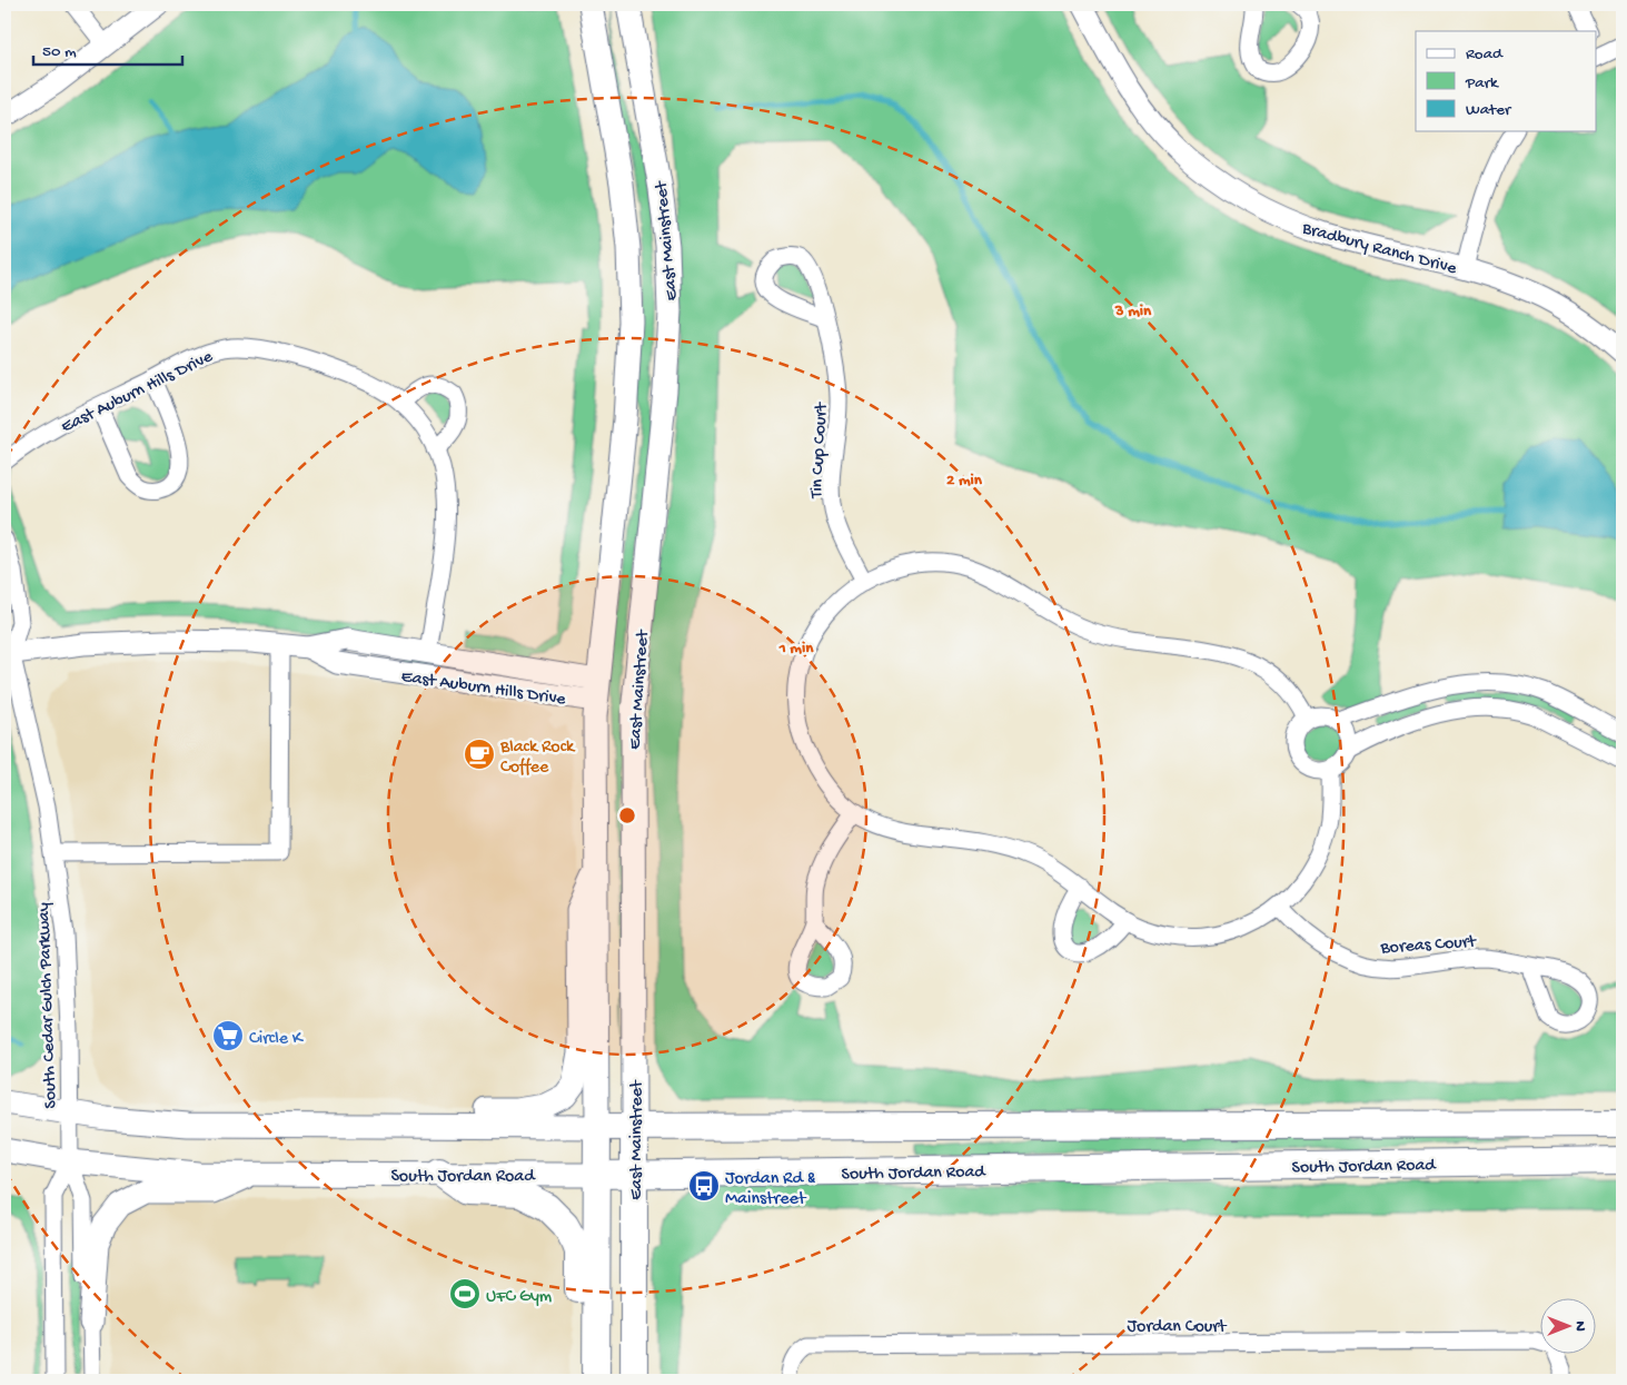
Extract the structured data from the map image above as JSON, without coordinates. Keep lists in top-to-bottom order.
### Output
{
  "streets": {
    "main road": ["East Mainstreet", "South Jordan Road"],
    "street": [
      "Bradbury Ranch Drive",
      "East Auburn Hills Drive",
      "Tin Cup Court",
      "Boreas Court",
      "South Cedar Gulch Parkway",
      "Jordan Court"
    ]
  },
  "crossings": [
    ["East Mainstreet", "East Auburn Hills Drive"],
    ["East Mainstreet", "South Jordan Road"],
    ["East Auburn Hills Drive", "South Cedar Gulch Parkway"],
    ["South Cedar Gulch Parkway", "South Jordan Road"]
  ],
  "places": {
    "cafe": ["Black Rock Coffee"],
    "supermarket": ["Circle K"],
    "bus stop": ["Jordan Rd & Mainstreet"],
    "sports": ["UFC Gym"]
  },
  "legend": ["Road", "Park", "Water"],
  "scale_bar": "50 m",
  "north": "right",
  "rings": ["3 min", "2 min", "1 min"]
}
